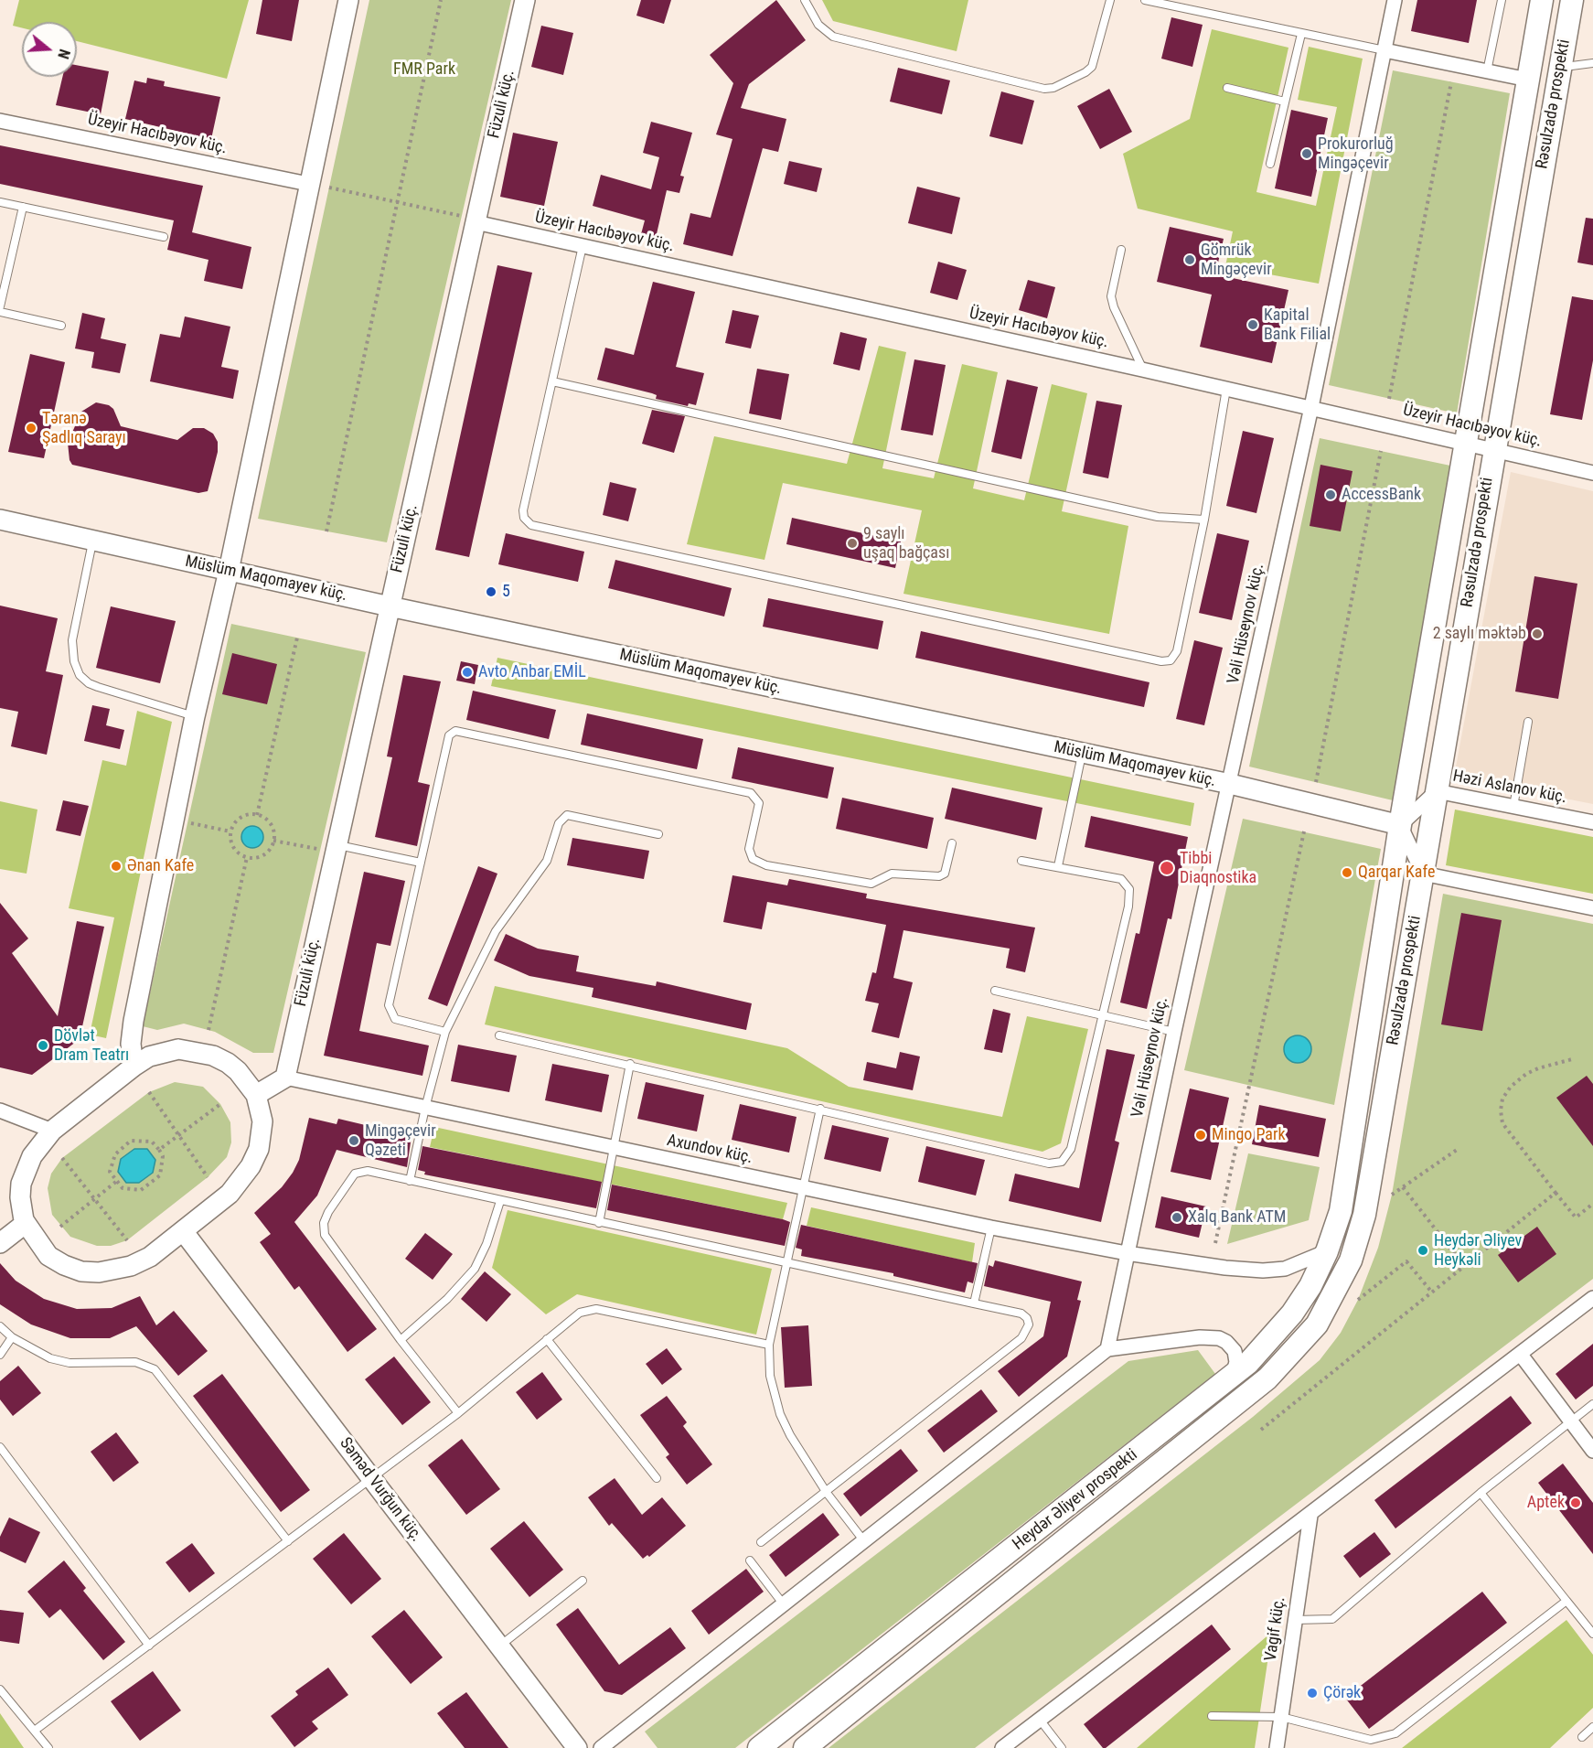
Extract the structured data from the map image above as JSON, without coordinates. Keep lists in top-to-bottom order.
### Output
{
  "streets": {
    "main road": ["Rəsulzadə prospekti", "Heydər Əliyev prospekti"],
    "street": [
      "Füzuli küç.",
      "Üzeyir Hacıbəyov küç.",
      "Müslüm Maqomayev küç.",
      "Vəli Hüseynov küç.",
      "Həzi Aslanov küç.",
      "Axundov küç.",
      "Səməd Vurğun küç.",
      "Vagif küç."
    ]
  },
  "crossings": [
    ["Füzuli küç.", "Üzeyir Hacıbəyov küç."],
    ["Füzuli küç.", "Müslüm Maqomayev küç."],
    ["Füzuli küç.", "Axundov küç."],
    ["Rəsulzadə prospekti", "Üzeyir Hacıbəyov küç."],
    ["Rəsulzadə prospekti", "Müslüm Maqomayev küç."],
    ["Rəsulzadə prospekti", "Həzi Aslanov küç."],
    ["Rəsulzadə prospekti", "Heydər Əliyev prospekti"],
    ["Üzeyir Hacıbəyov küç.", "Vəli Hüseynov küç."],
    ["Müslüm Maqomayev küç.", "Vəli Hüseynov küç."],
    ["Müslüm Maqomayev küç.", "Həzi Aslanov küç."],
    ["Vəli Hüseynov küç.", "Axundov küç."],
    ["Axundov küç.", "Heydər Əliyev prospekti"]
  ],
  "parks": ["FMR Park"],
  "places": [
    "Prokurorluğ Mingəçevir",
    "Gömrük Mingəçevir",
    "Kapital Bank Filial",
    "Təranə Şadlıq Sarayı",
    "AccessBank",
    "9 saylı uşaq bağçası",
    "5",
    "2 saylı məktəb",
    "Avto Anbar EMİL",
    "Ənan Kafe",
    "Tibbi Diaqnostika",
    "Qarqar Kafe",
    "Dövlət Dram Teatrı",
    "Mingo Park",
    "Mingəçevir Qəzeti",
    "Xalq Bank ATM",
    "Heydər Əliyev Heykəli",
    "Aptek",
    "Çörək"
  ],
  "north": "right"
}
